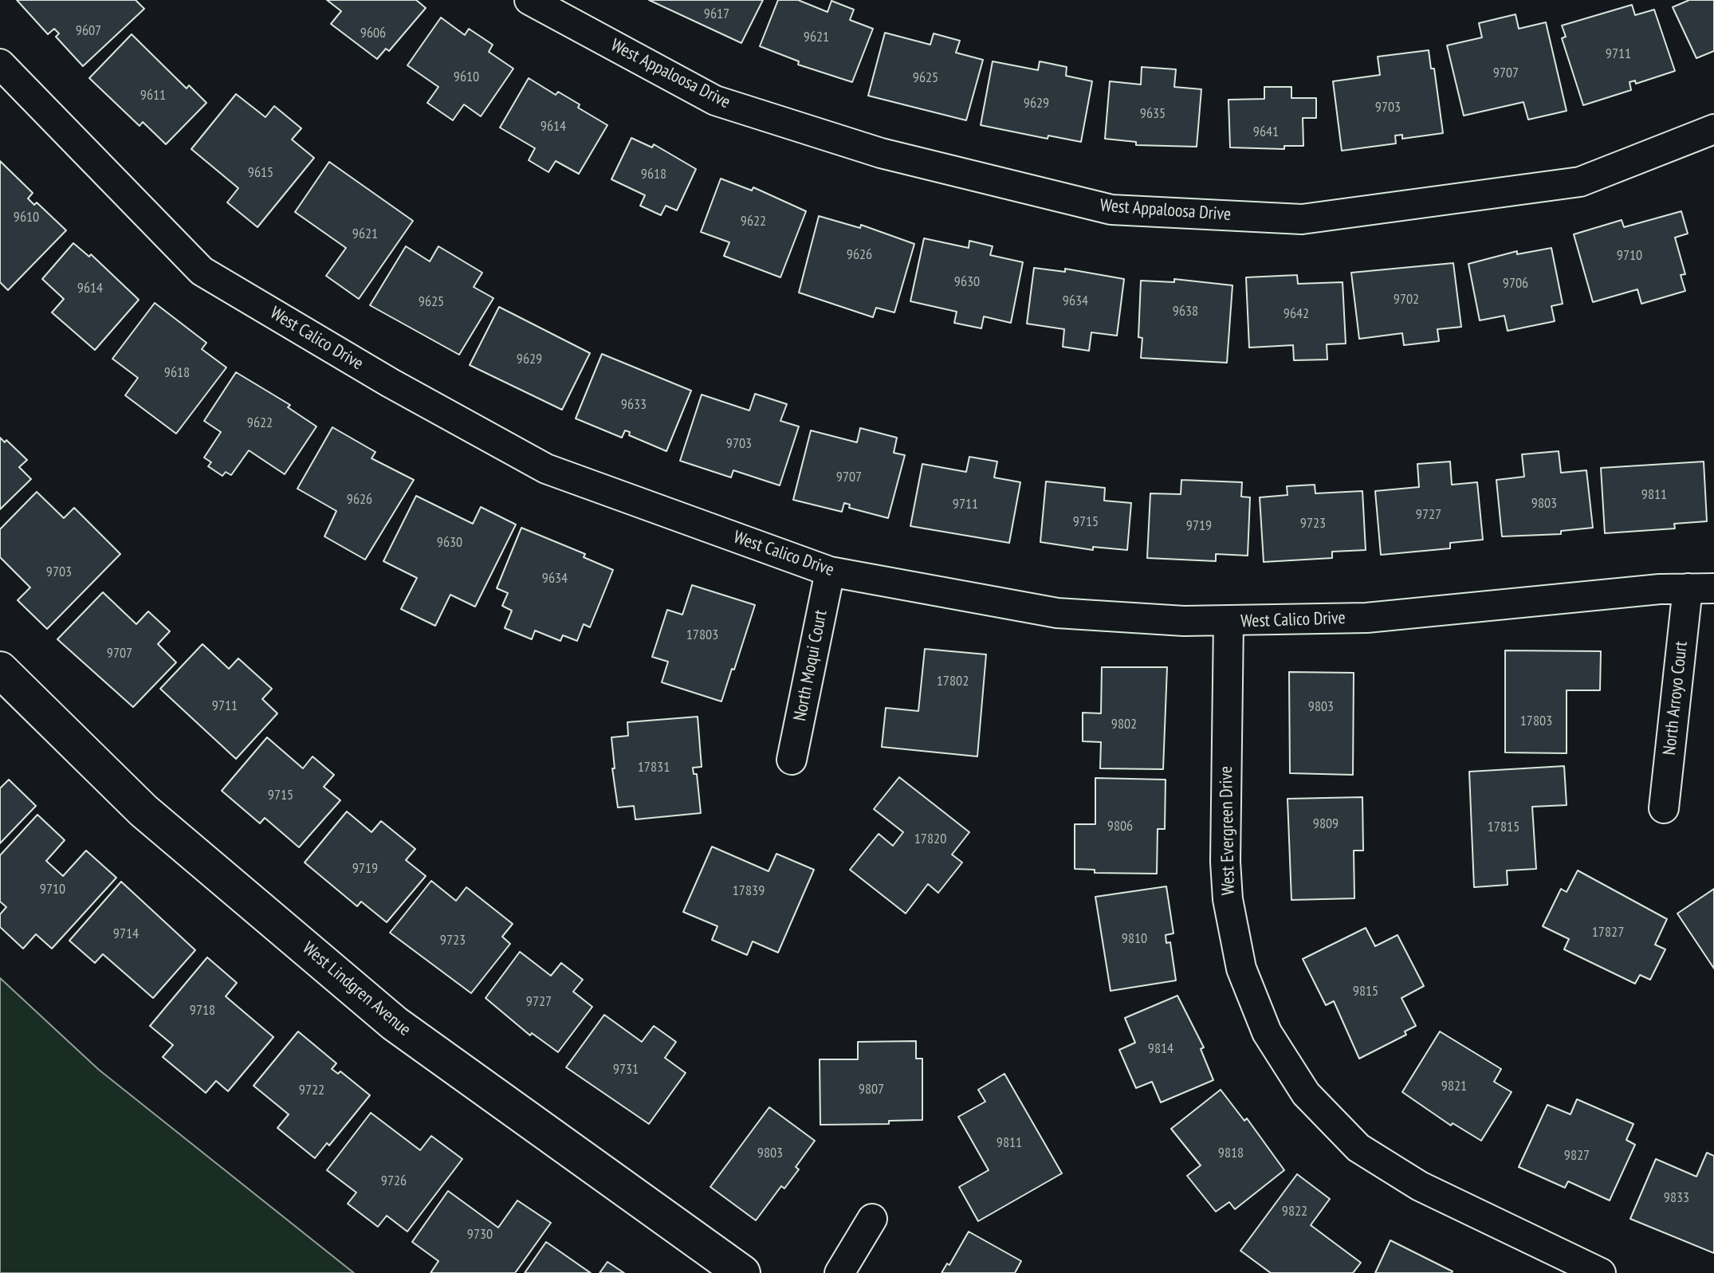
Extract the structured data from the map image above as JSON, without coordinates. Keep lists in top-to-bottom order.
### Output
{
  "streets": {
    "street": [
      "West Appaloosa Drive",
      "West Calico Drive",
      "North Moqui Court",
      "North Arroyo Court",
      "West Evergreen Drive",
      "West Lindgren Avenue"
    ]
  },
  "crossings": [
    ["West Calico Drive", "North Moqui Court"],
    ["West Calico Drive", "North Arroyo Court"],
    ["West Calico Drive", "West Evergreen Drive"]
  ],
  "house_numbers": [
    "9617",
    "9607",
    "9606",
    "9621",
    "9711",
    "9707",
    "9610",
    "9625",
    "9611",
    "9629",
    "9703",
    "9635",
    "9614",
    "9641",
    "9615",
    "9618",
    "9610",
    "9622",
    "9621",
    "9626",
    "9710",
    "9630",
    "9706",
    "9614",
    "9702",
    "9634",
    "9625",
    "9638",
    "9642",
    "9629",
    "9618",
    "9633",
    "9622",
    "9703",
    "9707",
    "9811",
    "9626",
    "9803",
    "9711",
    "9727",
    "9715",
    "9723",
    "9719",
    "9630",
    "9703",
    "9634",
    "17803",
    "9707",
    "17802",
    "9711",
    "9803",
    "17803",
    "9802",
    "17831",
    "9715",
    "9809",
    "9806",
    "17815",
    "17820",
    "9719",
    "9710",
    "17839",
    "17827",
    "9714",
    "9810",
    "9723",
    "9815",
    "9727",
    "9718",
    "9814",
    "9731",
    "9821",
    "9807",
    "9722",
    "9811",
    "9803",
    "9818",
    "9827",
    "9726",
    "9833",
    "9822",
    "9730"
  ]
}
